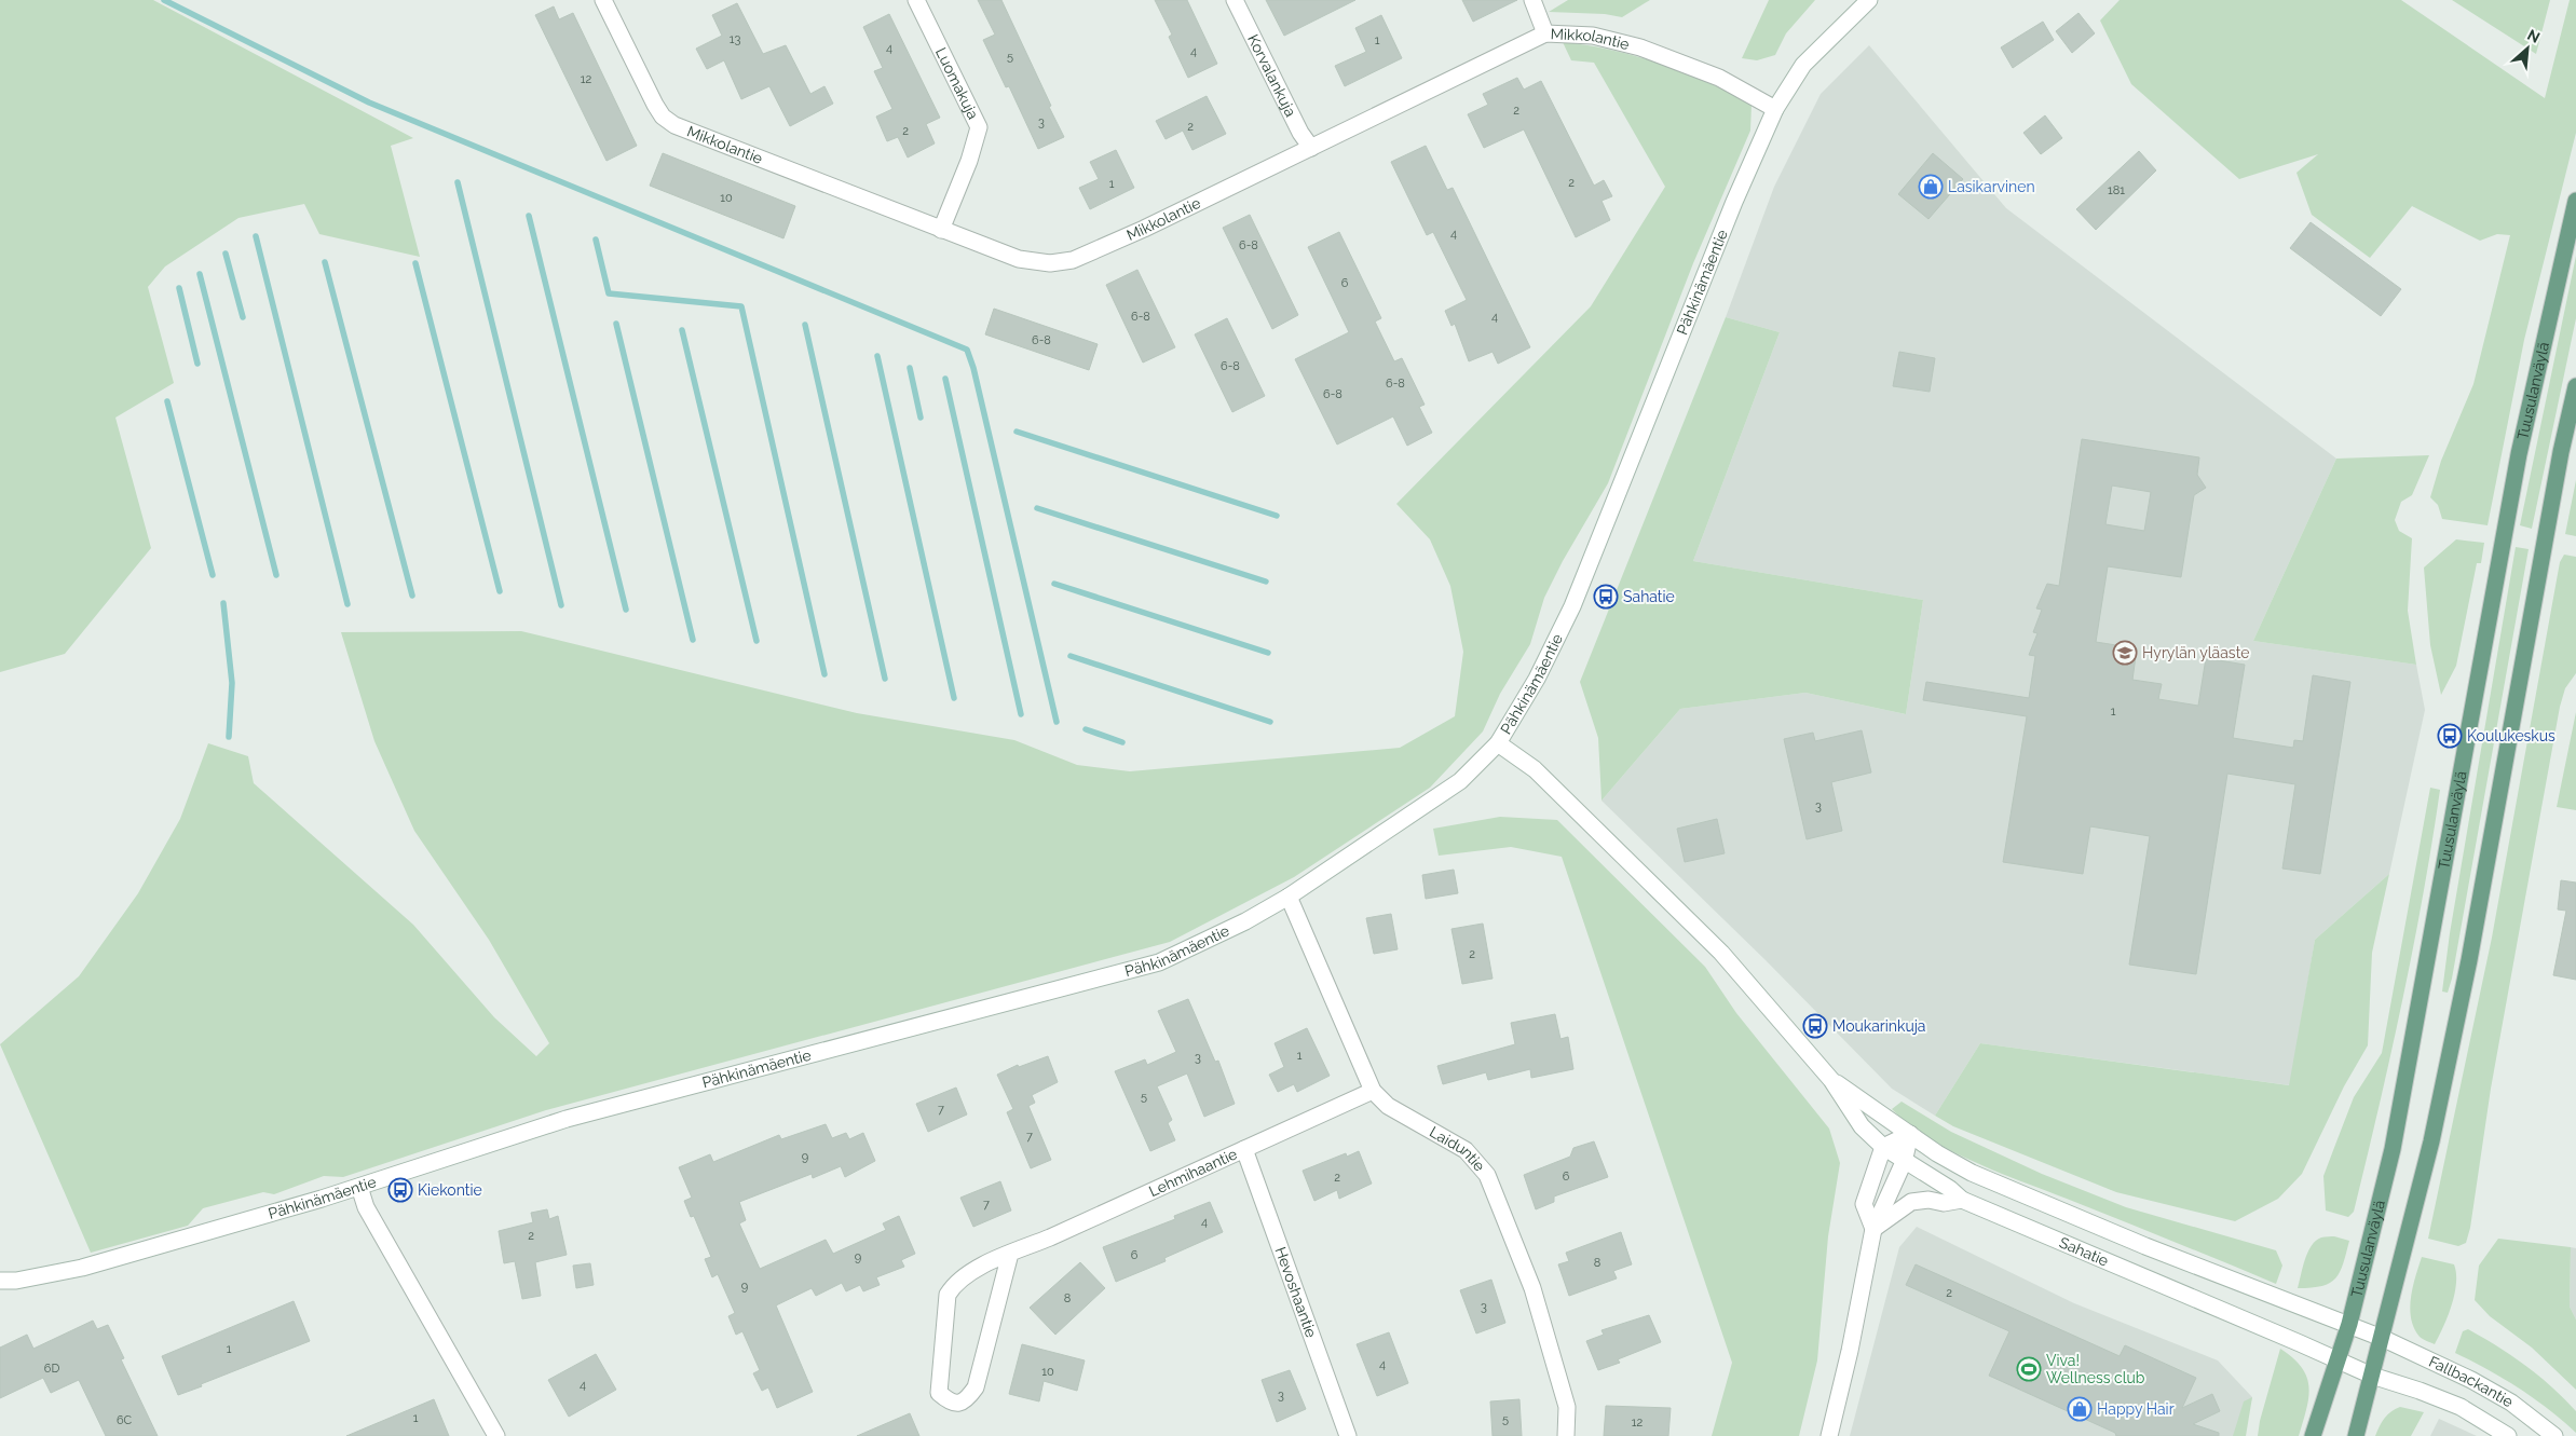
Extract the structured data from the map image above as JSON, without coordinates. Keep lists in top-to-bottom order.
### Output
{
  "streets": {
    "main road": ["Tuusulanväylä"],
    "street": [
      "Mikkolantie",
      "Korvalankuja",
      "Luomakuja",
      "Pähkinämäentie",
      "Laiduntie",
      "Lehmihaantie",
      "Sahatie",
      "Hevoshaantie",
      "Fallbackantie"
    ]
  },
  "crossings": [
    ["Mikkolantie", "Korvalankuja"],
    ["Mikkolantie", "Luomakuja"],
    ["Mikkolantie", "Pähkinämäentie"],
    ["Pähkinämäentie", "Laiduntie"],
    ["Pähkinämäentie", "Sahatie"],
    ["Tuusulanväylä", "Sahatie"],
    ["Laiduntie", "Lehmihaantie"],
    ["Lehmihaantie", "Hevoshaantie"],
    ["Sahatie", "Fallbackantie"]
  ],
  "places": {
    "shop": ["Lasikarvinen", "Happy Hair"],
    "bus stop": [
      "Sahatie",
      "Koulukeskus",
      "Moukarinkuja",
      "Kiekontie"
    ],
    "school or university": ["Hyrylän yläaste"],
    "sports": ["Viva! Wellness club"]
  },
  "house_numbers": [
    "13",
    "1",
    "4",
    "4",
    "5",
    "12",
    "2",
    "3",
    "2",
    "2",
    "2",
    "1",
    "181",
    "10",
    "4",
    "6-8",
    "6",
    "6-8",
    "4",
    "6-8",
    "6-8",
    "6-8",
    "6-8",
    "1",
    "3",
    "2",
    "1",
    "3",
    "5",
    "7",
    "7",
    "9",
    "6",
    "2",
    "7",
    "4",
    "2",
    "6",
    "9",
    "8",
    "9",
    "2",
    "8",
    "3",
    "1",
    "4",
    "6D",
    "10",
    "4",
    "3",
    "1",
    "5",
    "6C",
    "12"
  ],
  "north": "top right"
}
